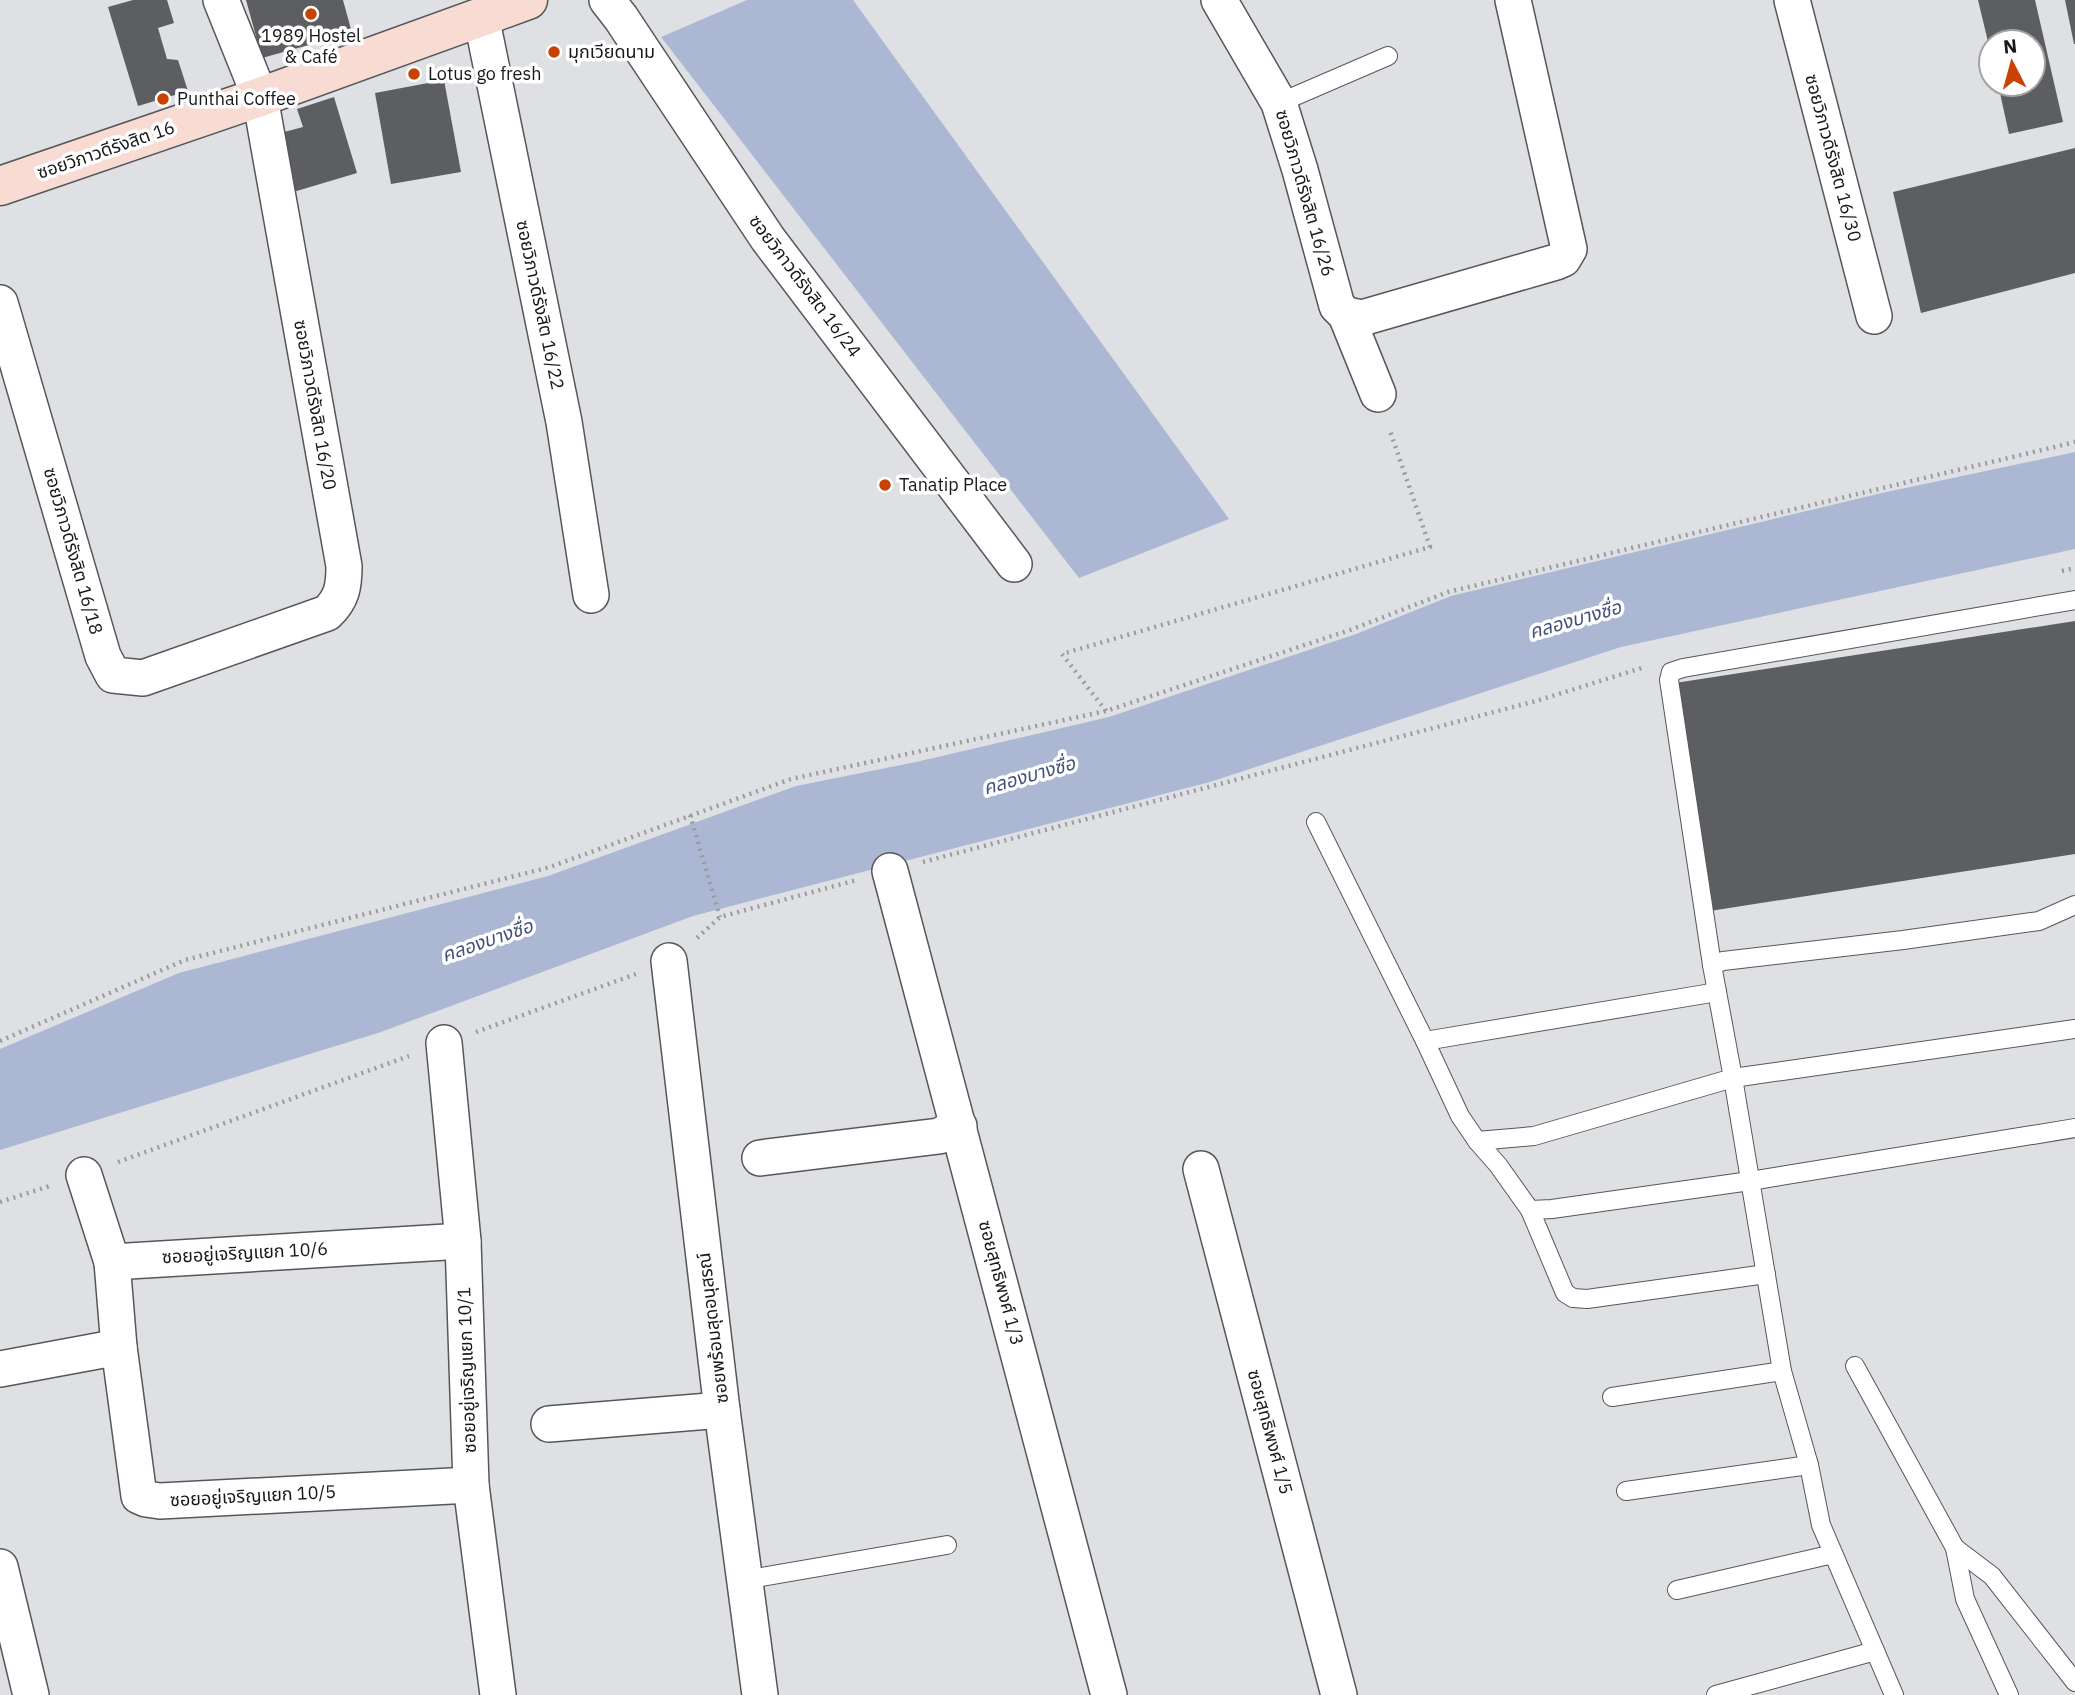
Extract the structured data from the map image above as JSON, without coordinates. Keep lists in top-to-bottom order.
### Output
{
  "streets": {
    "street": [
      "ซอยวิภาวดีรังสิต 16",
      "ซอยวิภาวดีรังสิต 16/30",
      "ซอยวิภาวดีรังสิต 16/26",
      "ซอยวิภาวดีรังสิต 16/24",
      "ซอยวิภาวดีรังสิต 16/22",
      "ซอยวิภาวดีรังสิต 16/20",
      "ซอยวิภาวดีรังสิต 16/18",
      "ซอยอยู่เจริญแยก 10/6",
      "ซอยสุทธิพงศ์ 1/3",
      "ซอยพร้อมสุดอนุสรณ์",
      "ซอยอยู่เจริญแยก 10/1",
      "ซอยสุทธิพงศ์ 1/5",
      "ซอยอยู่เจริญแยก 10/5"
    ]
  },
  "crossings": [
    ["ซอยวิภาวดีรังสิต 16", "ซอยวิภาวดีรังสิต 16/22"],
    ["ซอยวิภาวดีรังสิต 16", "ซอยวิภาวดีรังสิต 16/20"],
    ["ซอยวิภาวดีรังสิต 16/20", "ซอยวิภาวดีรังสิต 16/18"],
    ["ซอยอยู่เจริญแยก 10/6", "ซอยอยู่เจริญแยก 10/1"],
    ["ซอยอยู่เจริญแยก 10/1", "ซอยอยู่เจริญแยก 10/5"]
  ],
  "water": ["คลองบางซื่อ"],
  "places": [
    "1989 Hostel & Café",
    "มุกเวียดนาม",
    "Lotus go fresh",
    "Punthai Coffee",
    "Tanatip Place"
  ],
  "north": "top"
}
